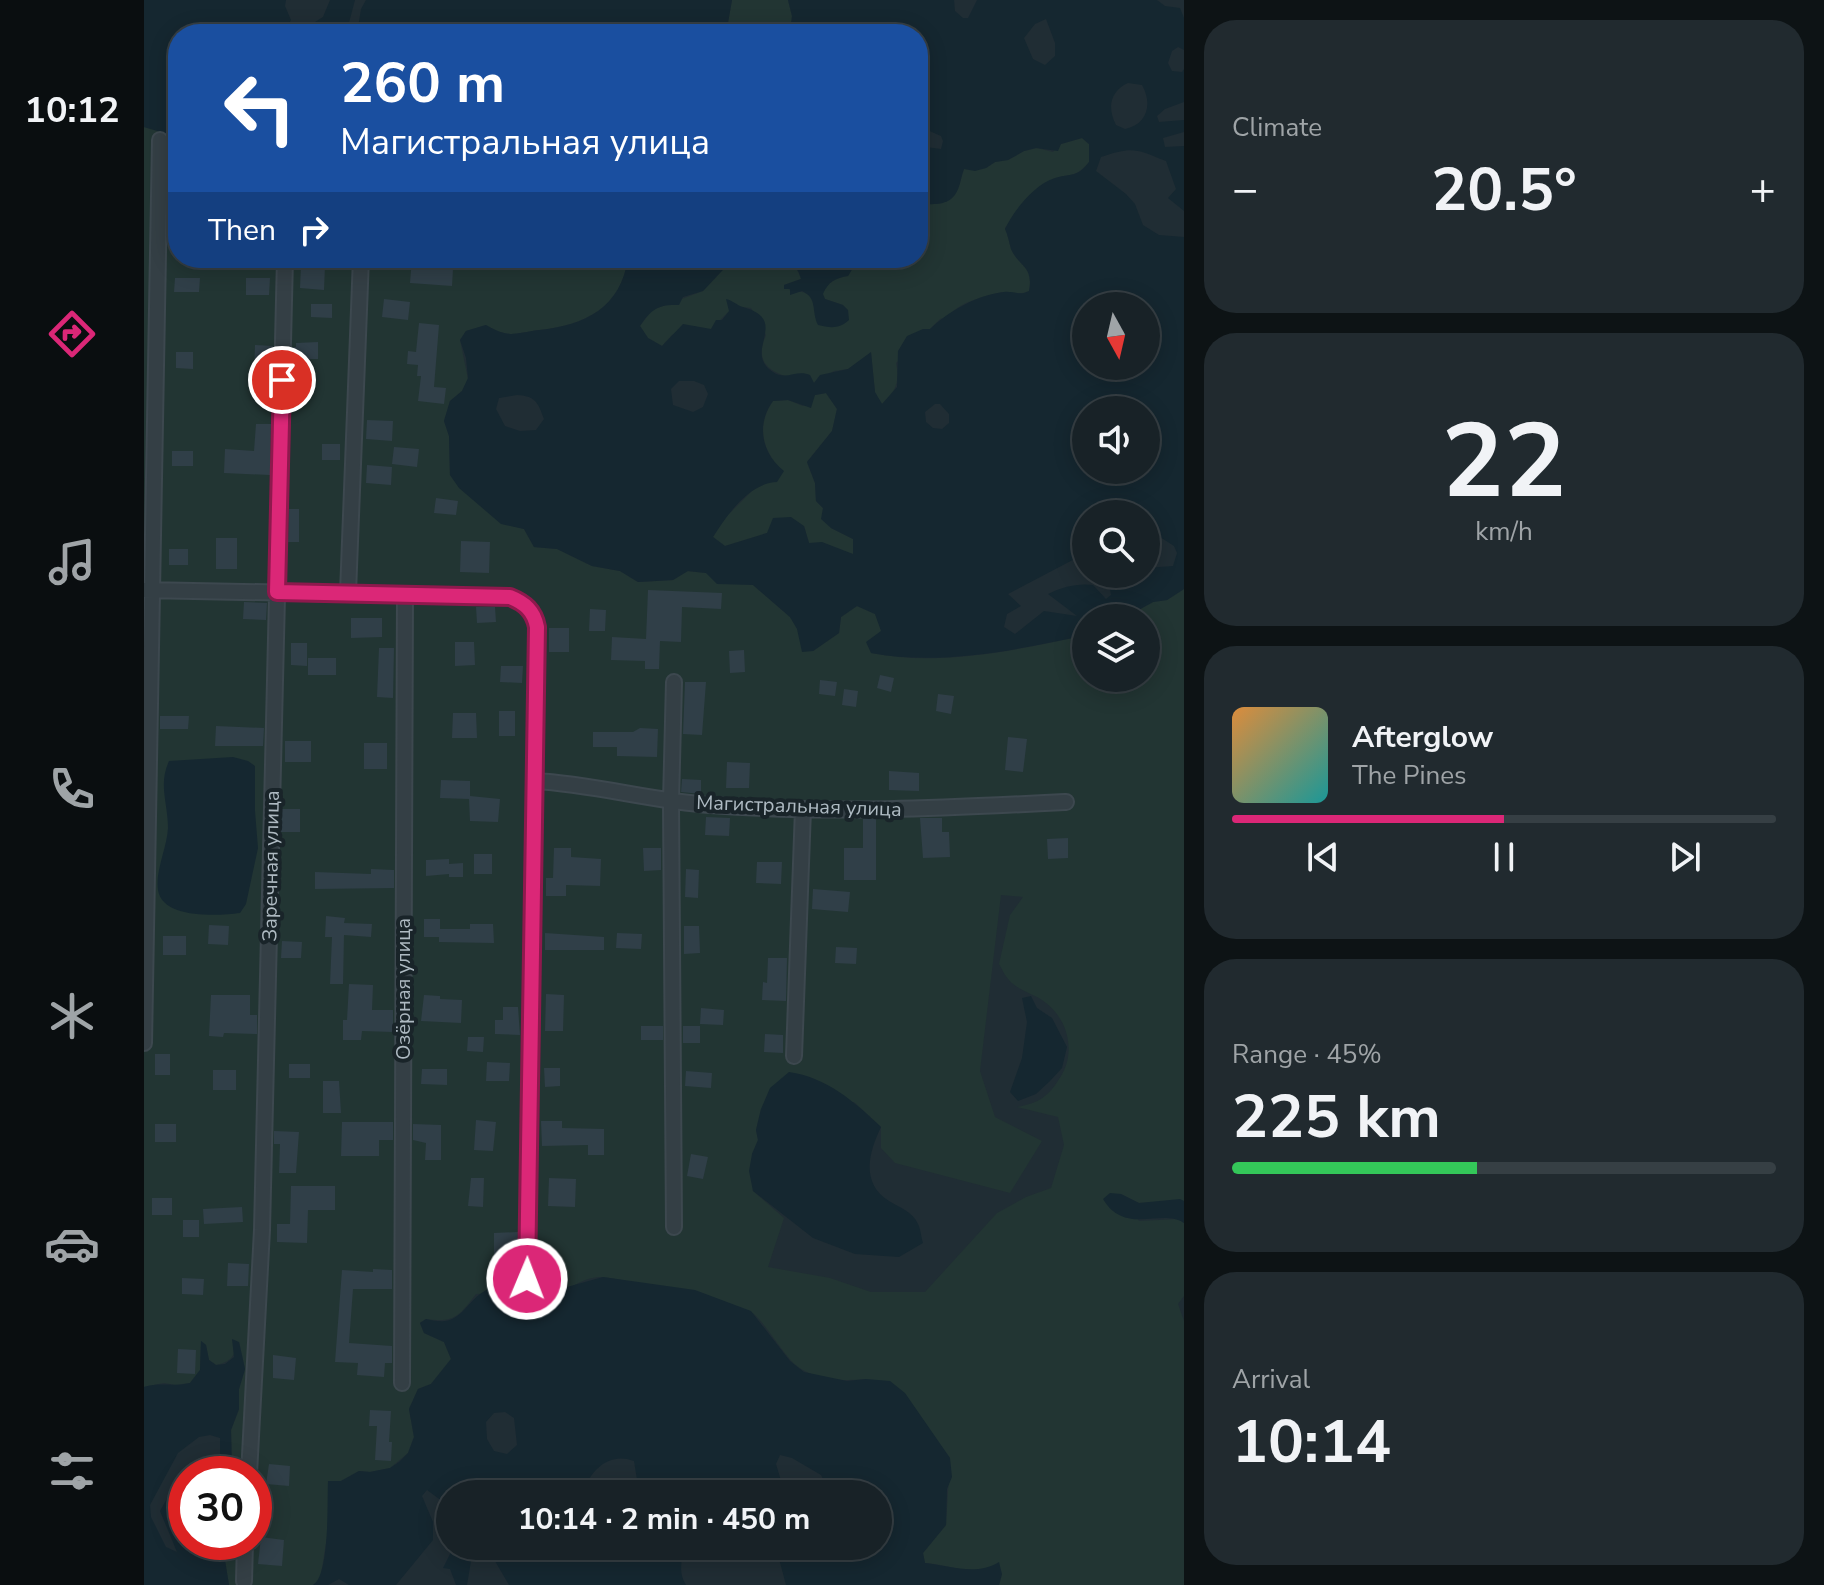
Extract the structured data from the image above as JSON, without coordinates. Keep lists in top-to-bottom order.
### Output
{
  "streets": {
    "street": ["Магистральная улица", "Заречная улица", "Озёрная улица"]
  },
  "north": "bottom",
  "page": {
    "tabs": "10:12",
    "tile": [
      "Climate",
      ["22", "km/h"],
      ["Range · 45%", "225 km"],
      ["Arrival", "10:14"]
    ],
    "turn": ["260 m", "Магистральная улица"],
    "heat": ["−", "20.5°", "+"],
    "then": "Then",
    "song": ["Afterglow", "The Pines"],
    "limit": "30",
    "trip": "10:14 · 2 min · 450 m"
  }
}
